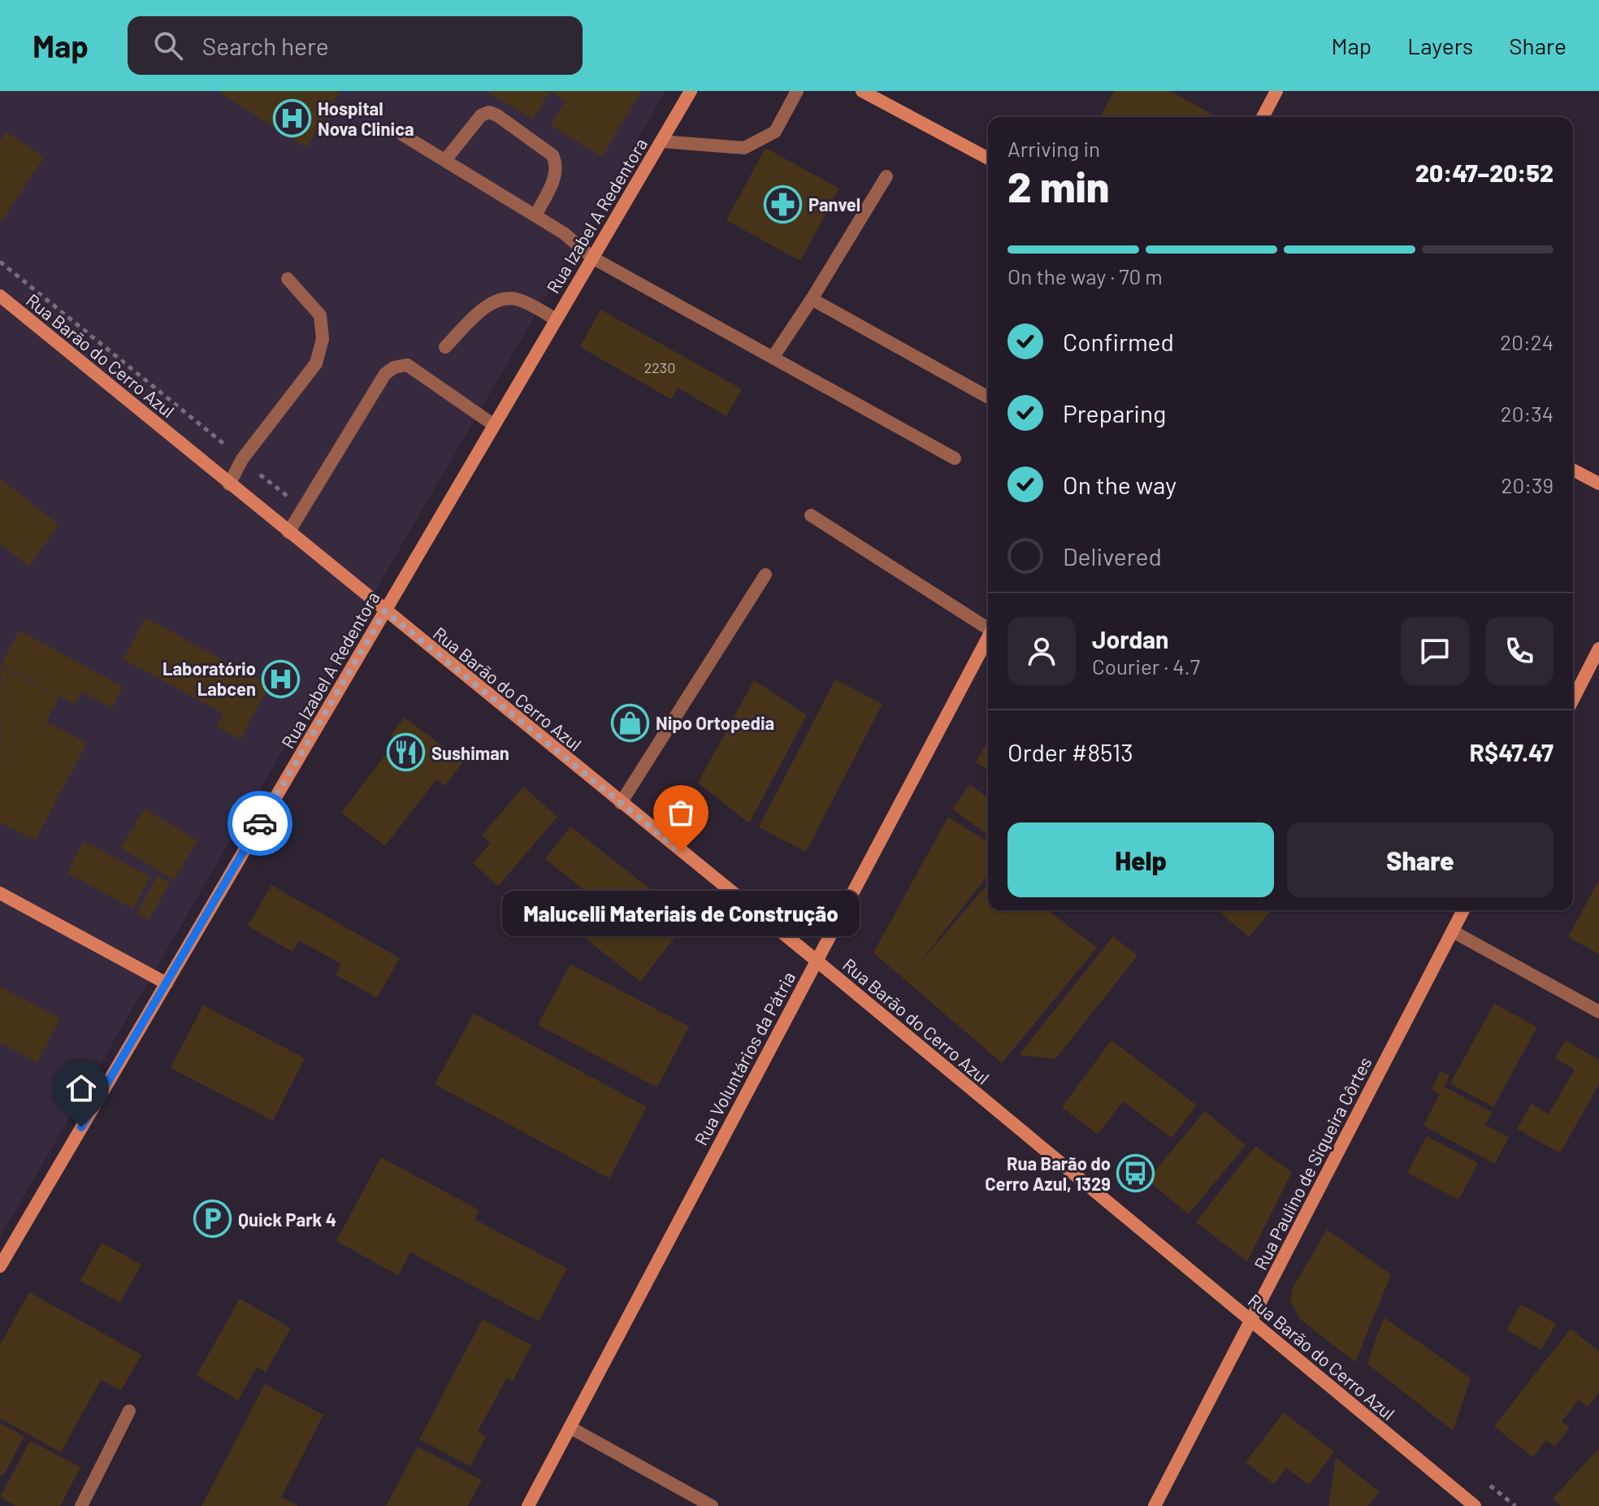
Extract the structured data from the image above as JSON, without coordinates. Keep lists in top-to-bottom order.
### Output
{
  "streets": {
    "main road": [
      "Rua Izabel A Redentora",
      "Rua Barão do Cerro Azul",
      "Rua Voluntários da Pátria",
      "Rua Paulino de Siqueira Côrtes"
    ]
  },
  "crossings": [
    ["Rua Izabel A Redentora", "Rua Barão do Cerro Azul"],
    ["Rua Barão do Cerro Azul", "Rua Voluntários da Pátria"],
    ["Rua Barão do Cerro Azul", "Rua Paulino de Siqueira Côrtes"]
  ],
  "places": {
    "hospital": ["Hospital Nova Clinica", "Laboratório Labcen"],
    "pharmacy": ["Panvel"],
    "shop": ["Nipo Ortopedia"],
    "restaurant": ["Sushiman"],
    "other": ["Malucelli Materiais de Construção"],
    "bus stop": ["Rua Barão do Cerro Azul, 1329"],
    "parking": ["Quick Park 4"]
  },
  "house_numbers": ["2230"],
  "page": {
    "header": "Map",
    "search": "Search here",
    "nav": ["Map", "Layers", "Share"],
    "heading": ["2 min", "Arriving in", "20:47–20:52"],
    "panel": [
      "Jordan",
      "Courier · 4.7",
      "Order #8513",
      "R$47.47"
    ],
    "bar": "On the way · 70 m",
    "list": [
      ["Confirmed", "20:24"],
      ["Preparing", "20:34"],
      ["On the way", "20:39"],
      "Delivered"
    ],
    "buttons": ["Help", "Share"],
    "bubble": "Malucelli Materiais de Construção"
  }
}
